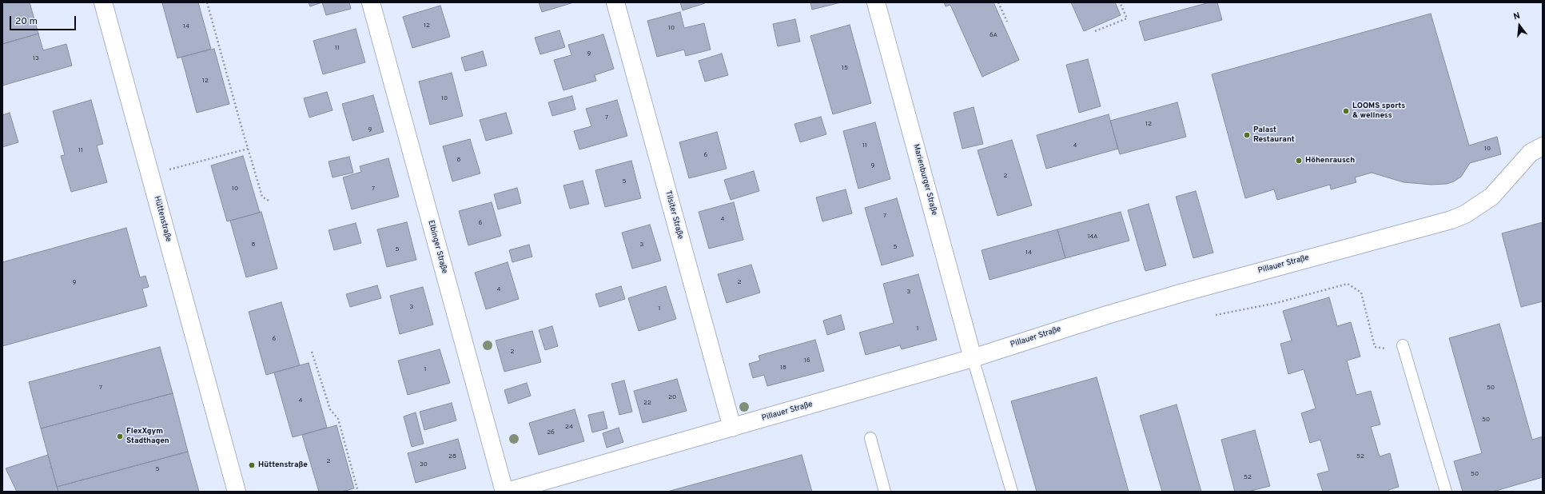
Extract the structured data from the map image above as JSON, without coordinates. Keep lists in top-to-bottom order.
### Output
{
  "streets": {
    "street": [
      "Marienburger Straße",
      "Tilsiter Straße",
      "Hüttenstraße",
      "Elbinger Straße",
      "Pillauer Straße"
    ]
  },
  "crossings": [
    ["Marienburger Straße", "Pillauer Straße"],
    ["Tilsiter Straße", "Pillauer Straße"],
    ["Elbinger Straße", "Pillauer Straße"]
  ],
  "places": [
    "LOOMS sports & wellness",
    "Palast Restaurant",
    "Höhenrausch",
    "FlexXgym Stadthagen",
    "Hüttenstraße"
  ],
  "house_numbers": [
    "12",
    "14",
    "10",
    "6A",
    "11",
    "9",
    "13",
    "15",
    "12",
    "10",
    "7",
    "12",
    "9",
    "11",
    "4",
    "10",
    "11",
    "6",
    "8",
    "9",
    "2",
    "5",
    "10",
    "7",
    "7",
    "4",
    "6",
    "14A",
    "8",
    "3",
    "5",
    "5",
    "14",
    "9",
    "2",
    "4",
    "3",
    "3",
    "1",
    "1",
    "6",
    "2",
    "16",
    "18",
    "1",
    "7",
    "50",
    "20",
    "4",
    "22",
    "50",
    "24",
    "26",
    "28",
    "52",
    "2",
    "30",
    "5",
    "50",
    "52"
  ],
  "scale_bar": "20 m",
  "north": "top"
}
